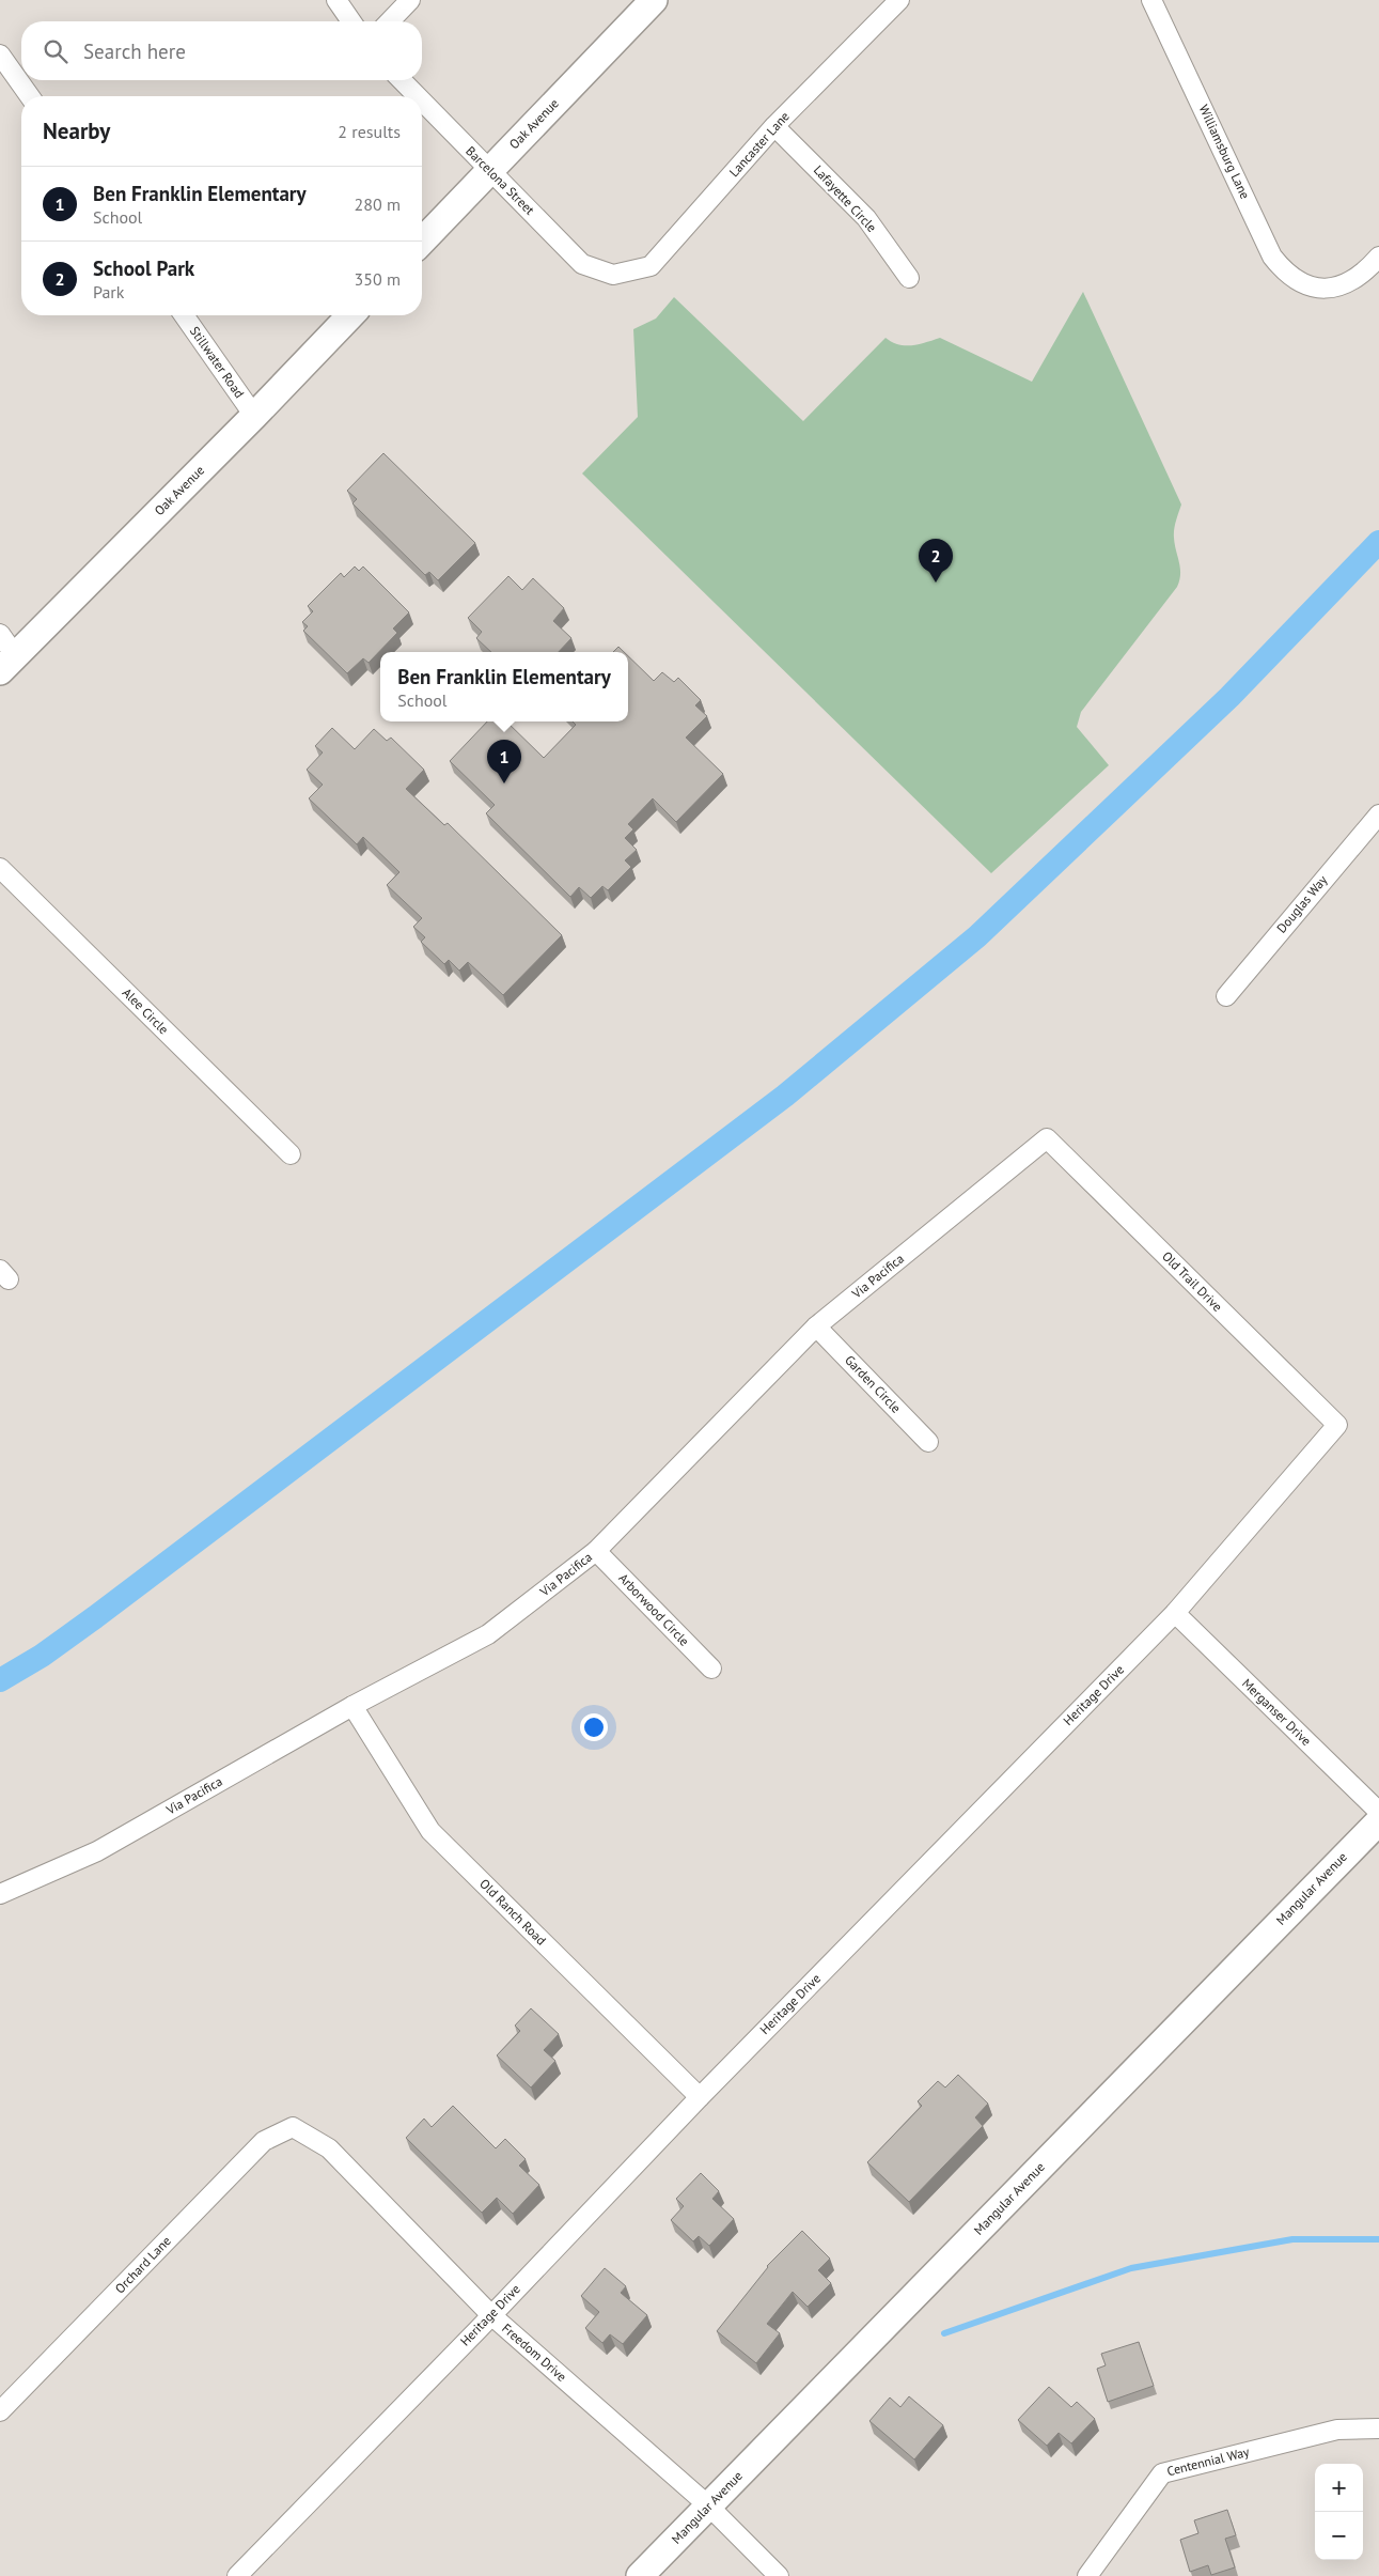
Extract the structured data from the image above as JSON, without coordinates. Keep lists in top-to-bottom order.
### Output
{
  "streets": {
    "street": [
      "Oak Avenue",
      "Lancaster Lane",
      "Williamsburg Lane",
      "Barcelona Street",
      "Lafayette Circle",
      "Stillwater Road",
      "Douglas Way",
      "Alee Circle",
      "Via Pacifica",
      "Old Trail Drive",
      "Garden Circle",
      "Arborwood Circle",
      "Heritage Drive",
      "Merganser Drive",
      "Mangular Avenue",
      "Old Ranch Road",
      "Orchard Lane",
      "Freedom Drive",
      "Centennial Way"
    ]
  },
  "crossings": [
    ["Oak Avenue", "Barcelona Street"],
    ["Oak Avenue", "Stillwater Road"],
    ["Lancaster Lane", "Barcelona Street"],
    ["Lancaster Lane", "Lafayette Circle"],
    ["Via Pacifica", "Old Trail Drive"],
    ["Via Pacifica", "Garden Circle"],
    ["Via Pacifica", "Arborwood Circle"],
    ["Via Pacifica", "Old Ranch Road"],
    ["Old Trail Drive", "Heritage Drive"],
    ["Heritage Drive", "Merganser Drive"],
    ["Heritage Drive", "Old Ranch Road"],
    ["Heritage Drive", "Freedom Drive"],
    ["Mangular Avenue", "Freedom Drive"],
    ["Orchard Lane", "Freedom Drive"]
  ],
  "page": {
    "search": "Search here",
    "heading": ["Nearby", "2 results"],
    "list": [
      {
        "mark": "1",
        "name": "Ben Franklin Elementary",
        "note": "School",
        "value": "280 m"
      },
      {
        "mark": "2",
        "name": "School Park",
        "note": "Park",
        "value": "350 m"
      }
    ],
    "pins": ["2", "1"],
    "popup": ["Ben Franklin Elementary", "School"],
    "map_buttons": ["+", "−"]
  }
}
